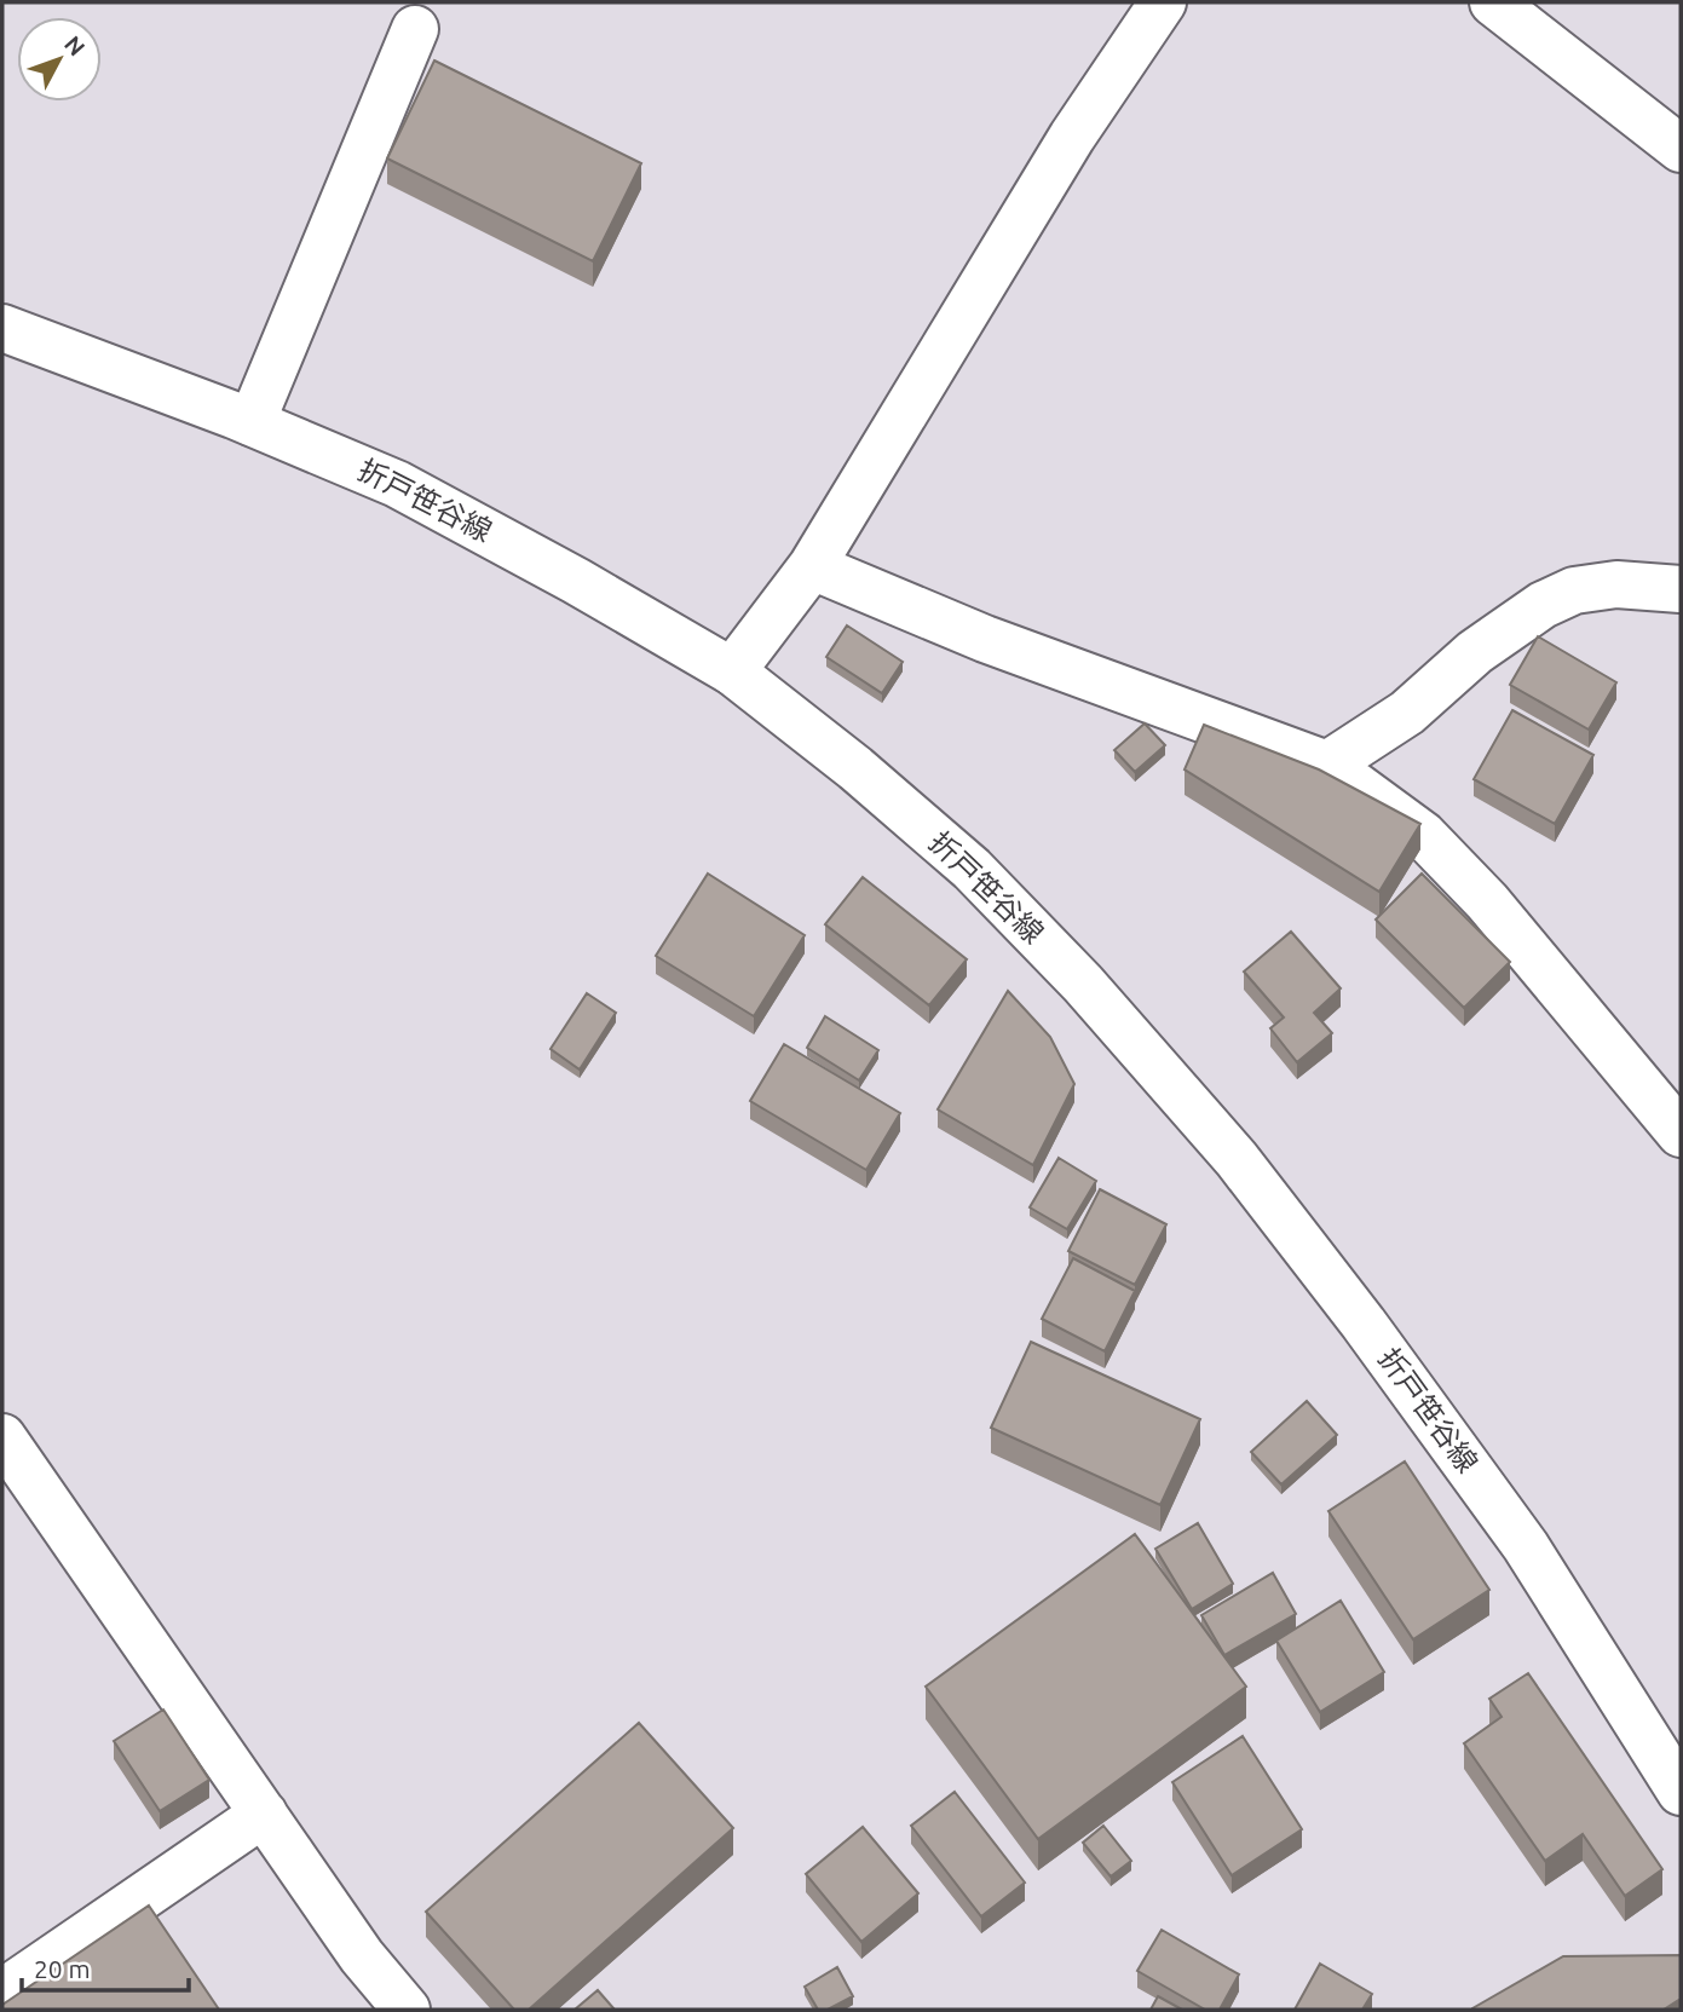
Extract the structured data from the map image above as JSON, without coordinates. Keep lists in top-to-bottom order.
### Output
{
  "streets": {
    "street": ["折戸笹谷線"]
  },
  "scale_bar": "20 m",
  "north": "top right"
}
